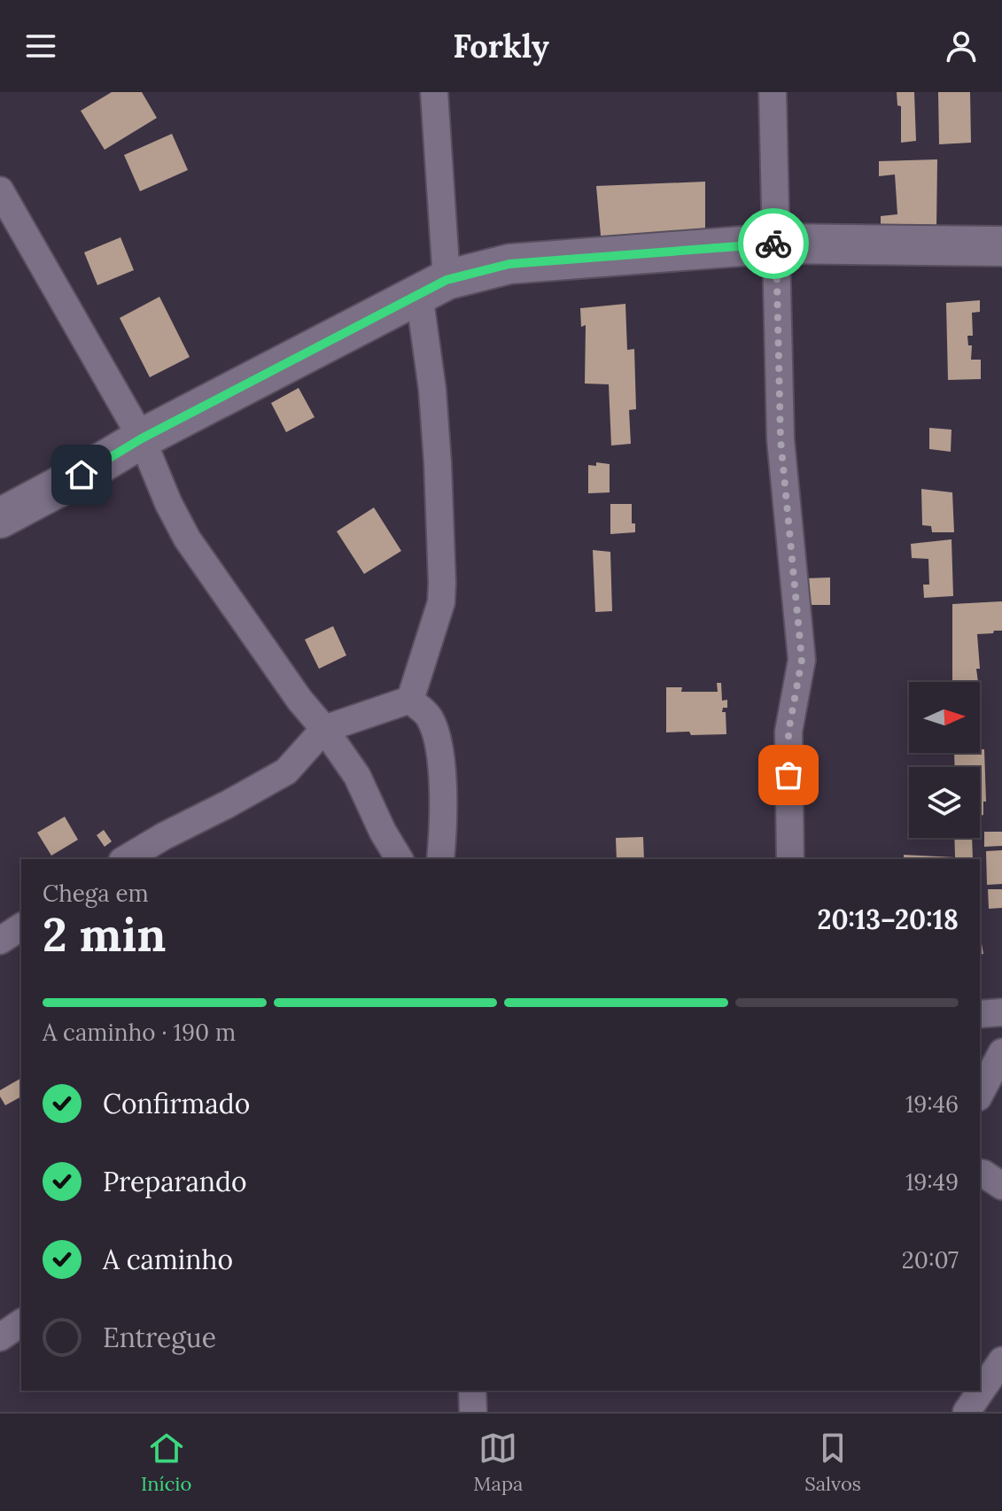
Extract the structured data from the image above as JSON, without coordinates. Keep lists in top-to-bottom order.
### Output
{
  "north": "right",
  "page": {
    "header": "Forkly",
    "heading": ["2 min", "Chega em", "20:13–20:18"],
    "bar": "A caminho · 190 m",
    "list": [
      ["Confirmado", "19:46"],
      ["Preparando", "19:49"],
      ["A caminho", "20:07"],
      "Entregue"
    ],
    "tabs": ["Início", "Mapa", "Salvos"]
  }
}
